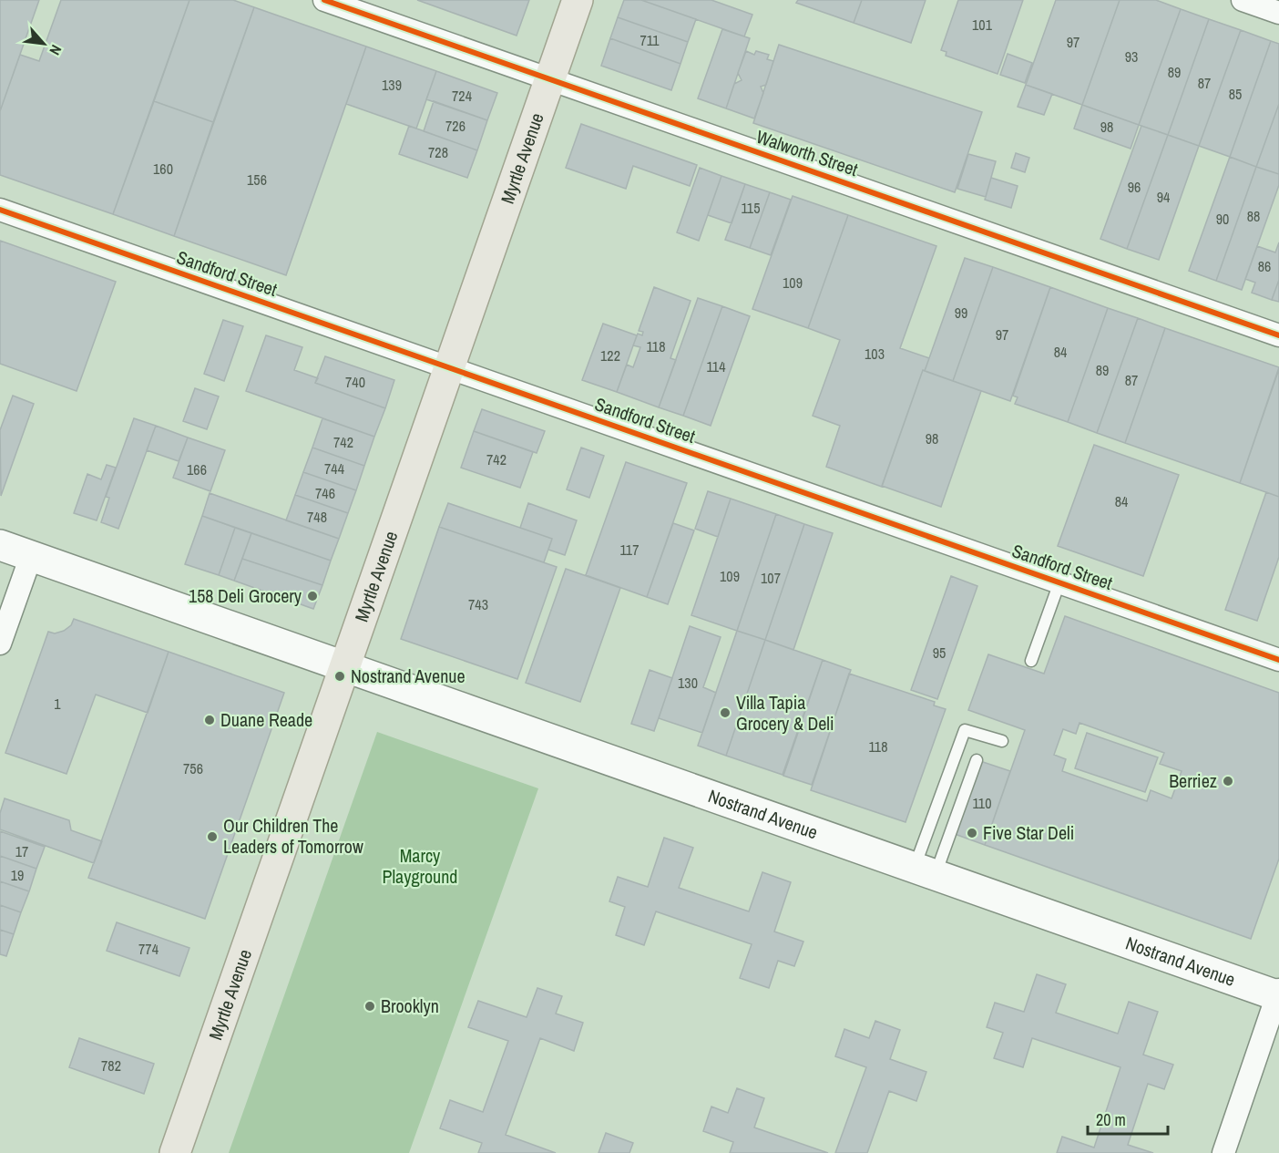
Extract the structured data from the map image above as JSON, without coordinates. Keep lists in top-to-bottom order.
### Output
{
  "streets": {
    "main road": ["Myrtle Avenue", "Nostrand Avenue"],
    "street": ["Walworth Street", "Sandford Street"]
  },
  "crossings": [
    ["Walworth Street", "Myrtle Avenue"],
    ["Myrtle Avenue", "Sandford Street"],
    ["Myrtle Avenue", "Nostrand Avenue"]
  ],
  "parks": ["Marcy Playground"],
  "places": [
    "158 Deli Grocery",
    "Nostrand Avenue",
    "Villa Tapia Grocery & Deli",
    "Duane Reade",
    "Berriez",
    "Five Star Deli",
    "Our Children The Leaders of Tomorrow",
    "Brooklyn"
  ],
  "house_numbers": [
    "101",
    "711",
    "97",
    "93",
    "89",
    "87",
    "139",
    "85",
    "724",
    "726",
    "98",
    "728",
    "160",
    "156",
    "96",
    "94",
    "115",
    "88",
    "90",
    "86",
    "109",
    "99",
    "97",
    "118",
    "84",
    "103",
    "122",
    "114",
    "89",
    "87",
    "740",
    "98",
    "742",
    "742",
    "744",
    "166",
    "746",
    "84",
    "748",
    "117",
    "109",
    "107",
    "743",
    "95",
    "130",
    "1",
    "118",
    "756",
    "110",
    "17",
    "19",
    "774",
    "782"
  ],
  "scale_bar": "20 m",
  "north": "bottom right"
}
